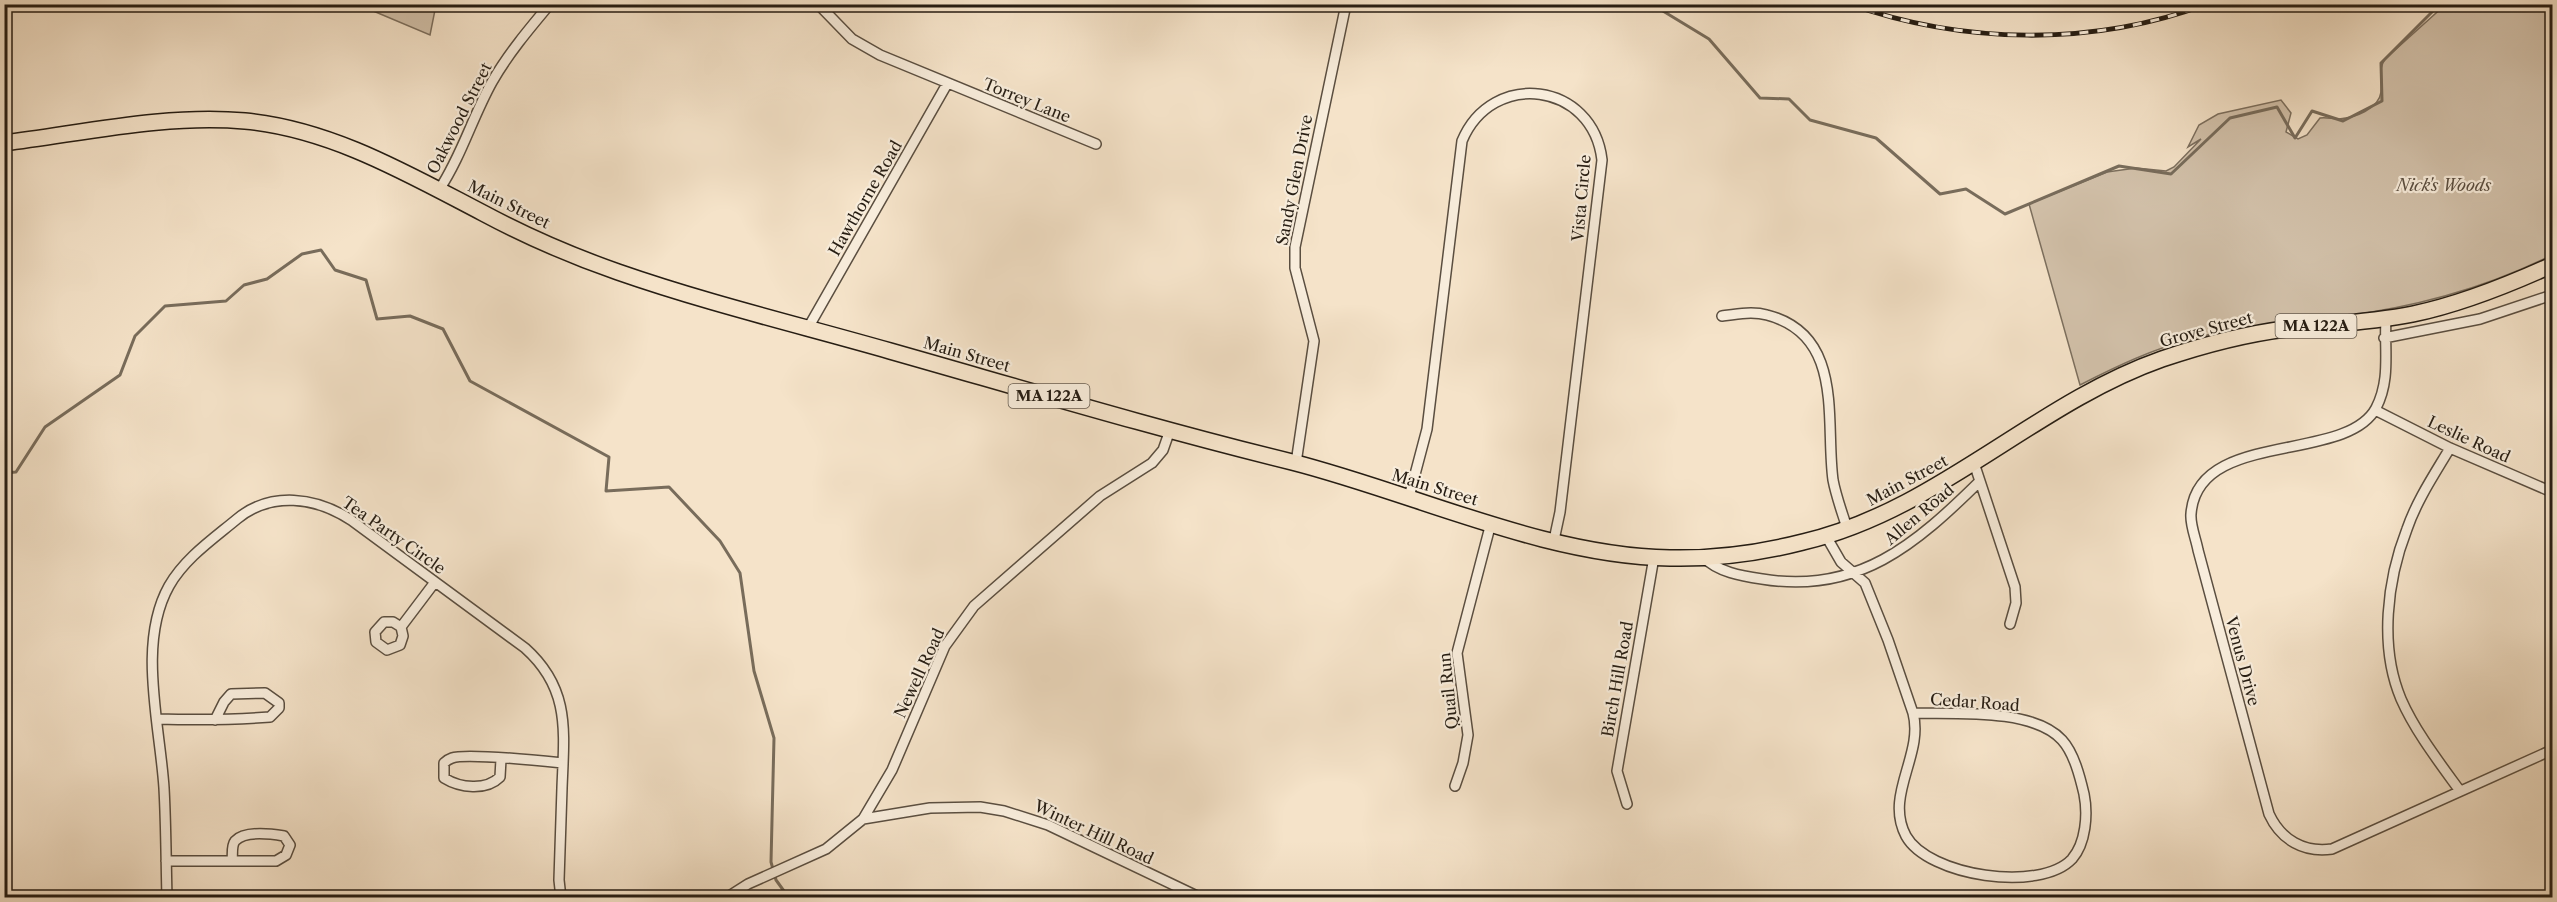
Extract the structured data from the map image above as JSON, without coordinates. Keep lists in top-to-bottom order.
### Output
{
  "streets": {
    "main road": ["Main Street", "MA 122A", "Grove Street"],
    "street": [
      "Torrey Lane",
      "Oakwood Street",
      "Sandy Glen Drive",
      "Hawthorne Road",
      "Vista Circle",
      "Leslie Road",
      "Allen Road",
      "Tea Party Circle",
      "Venus Drive",
      "Newell Road",
      "Birch Hill Road",
      "Quail Run",
      "Cedar Road",
      "Winter Hill Road"
    ]
  },
  "crossings": [
    ["Torrey Lane", "Hawthorne Road"],
    ["Oakwood Street", "Main Street"],
    ["Sandy Glen Drive", "Main Street"],
    ["Hawthorne Road", "Main Street"],
    ["Vista Circle", "Main Street"],
    ["Main Street", "Grove Street"],
    ["Main Street", "Allen Road"],
    ["Main Street", "Newell Road"],
    ["Main Street", "Birch Hill Road"],
    ["Main Street", "Quail Run"],
    ["Main Street", "Cedar Road"],
    ["Grove Street", "Venus Drive"],
    ["Leslie Road", "Venus Drive"],
    ["Allen Road", "Cedar Road"],
    ["Newell Road", "Winter Hill Road"]
  ],
  "parks": ["Nick's Woods"]
}
